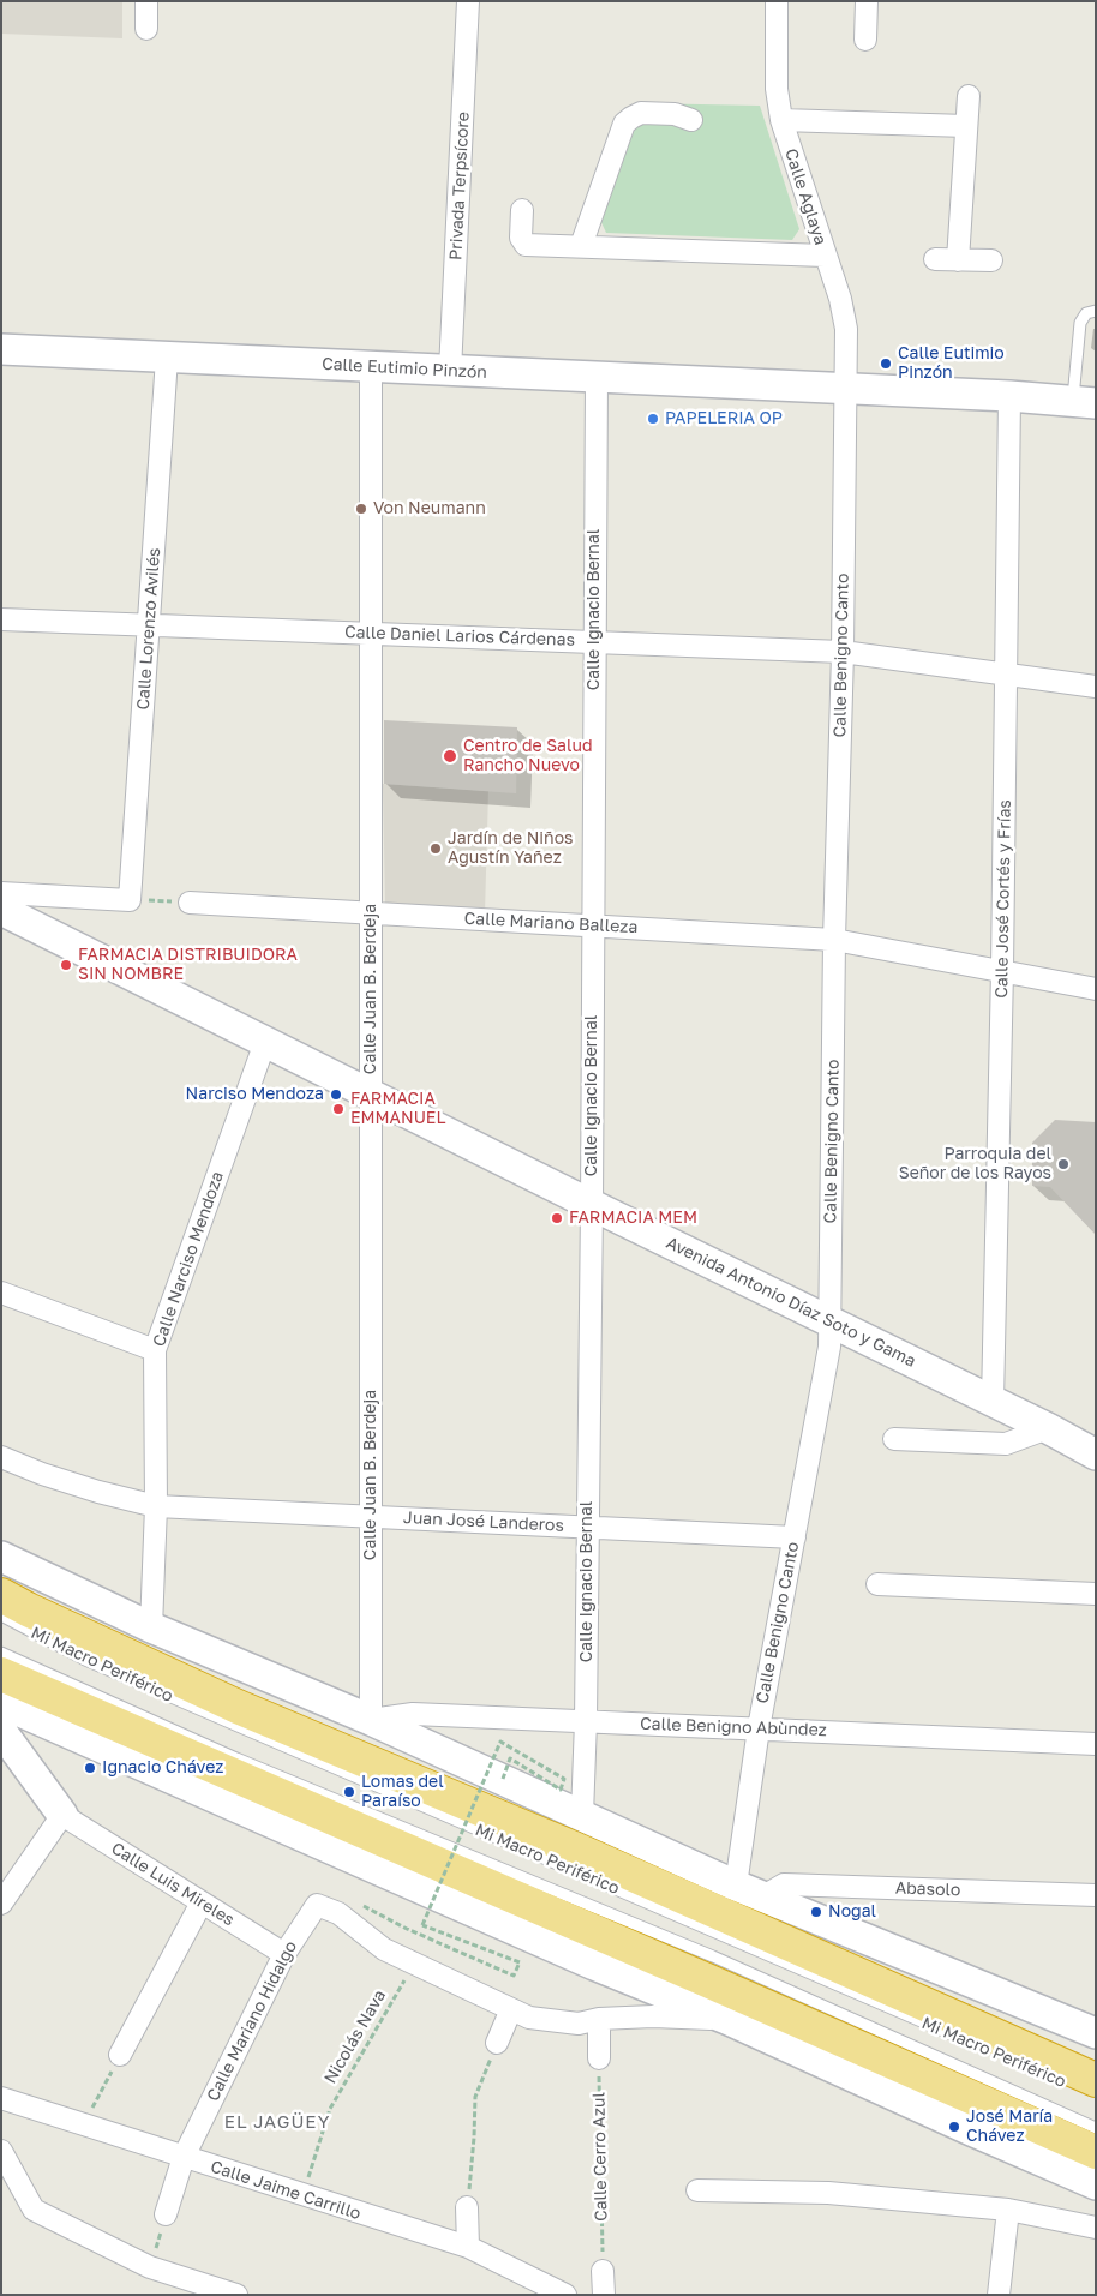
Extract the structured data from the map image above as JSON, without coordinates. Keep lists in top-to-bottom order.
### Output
{
  "streets": {
    "street": [
      "Privada Terpsícore",
      "Calle Aglaya",
      "Calle Eutimio Pinzón",
      "Calle Ignacio Bernal",
      "Calle Lorenzo Avilés",
      "Calle Daniel Larios Cárdenas",
      "Calle Benigno Canto",
      "Calle José Cortés y Frías",
      "Calle Mariano Balleza",
      "Calle Juan B. Berdeja",
      "Calle Narciso Mendoza",
      "Avenida Antonio Díaz Soto y Gama",
      "Juan José Landeros",
      "Calle Benigno Abùndez",
      "Calle Luis Mireles",
      "Abasolo",
      "Calle Mariano Hidalgo",
      "Calle Jaime Carrillo"
    ],
    "lane": ["Mi Macro Periférico"],
    "path": ["Nicolás Nava", "Calle Cerro Azul"]
  },
  "crossings": [
    ["Privada Terpsícore", "Calle Eutimio Pinzón"],
    ["Calle Aglaya", "Calle Eutimio Pinzón"],
    ["Calle Aglaya", "Calle Benigno Canto"],
    ["Calle Eutimio Pinzón", "Calle Ignacio Bernal"],
    ["Calle Eutimio Pinzón", "Calle Lorenzo Avilés"],
    ["Calle Eutimio Pinzón", "Calle Benigno Canto"],
    ["Calle Eutimio Pinzón", "Calle José Cortés y Frías"],
    ["Calle Eutimio Pinzón", "Calle Juan B. Berdeja"],
    ["Calle Ignacio Bernal", "Calle Daniel Larios Cárdenas"],
    ["Calle Ignacio Bernal", "Calle Mariano Balleza"],
    ["Calle Ignacio Bernal", "Avenida Antonio Díaz Soto y Gama"],
    ["Calle Ignacio Bernal", "Juan José Landeros"],
    ["Calle Ignacio Bernal", "Calle Benigno Abùndez"],
    ["Calle Lorenzo Avilés", "Calle Daniel Larios Cárdenas"],
    ["Calle Daniel Larios Cárdenas", "Calle Benigno Canto"],
    ["Calle Daniel Larios Cárdenas", "Calle José Cortés y Frías"],
    ["Calle Daniel Larios Cárdenas", "Calle Juan B. Berdeja"],
    ["Calle Benigno Canto", "Calle Mariano Balleza"],
    ["Calle Benigno Canto", "Avenida Antonio Díaz Soto y Gama"],
    ["Calle Benigno Canto", "Juan José Landeros"],
    ["Calle Benigno Canto", "Calle Benigno Abùndez"],
    ["Calle Benigno Canto", "Abasolo"],
    ["Calle José Cortés y Frías", "Calle Mariano Balleza"],
    ["Calle José Cortés y Frías", "Avenida Antonio Díaz Soto y Gama"],
    ["Calle Mariano Balleza", "Calle Juan B. Berdeja"],
    ["Calle Juan B. Berdeja", "Avenida Antonio Díaz Soto y Gama"],
    ["Calle Juan B. Berdeja", "Juan José Landeros"],
    ["Calle Juan B. Berdeja", "Calle Benigno Abùndez"],
    ["Calle Narciso Mendoza", "Avenida Antonio Díaz Soto y Gama"],
    ["Calle Narciso Mendoza", "Juan José Landeros"],
    ["Calle Luis Mireles", "Calle Mariano Hidalgo"],
    ["Calle Mariano Hidalgo", "Nicolás Nava"],
    ["Calle Mariano Hidalgo", "Calle Jaime Carrillo"],
    ["Nicolás Nava", "Calle Jaime Carrillo"]
  ],
  "districts": ["EL JAGÜEY"],
  "places": [
    "Calle Eutimio Pinzón",
    "PAPELERIA OP",
    "Von Neumann",
    "Centro de Salud Rancho Nuevo",
    "Jardín de Niños Agustín Yañez",
    "FARMACIA DISTRIBUIDORA SIN NOMBRE",
    "Narciso Mendoza",
    "FARMACIA EMMANUEL",
    "Parroquia del Señor de los Rayos",
    "FARMACIA MEM",
    "Ignacio Chávez",
    "Lomas del Paraíso",
    "Nogal",
    "José María Chávez"
  ]
}
